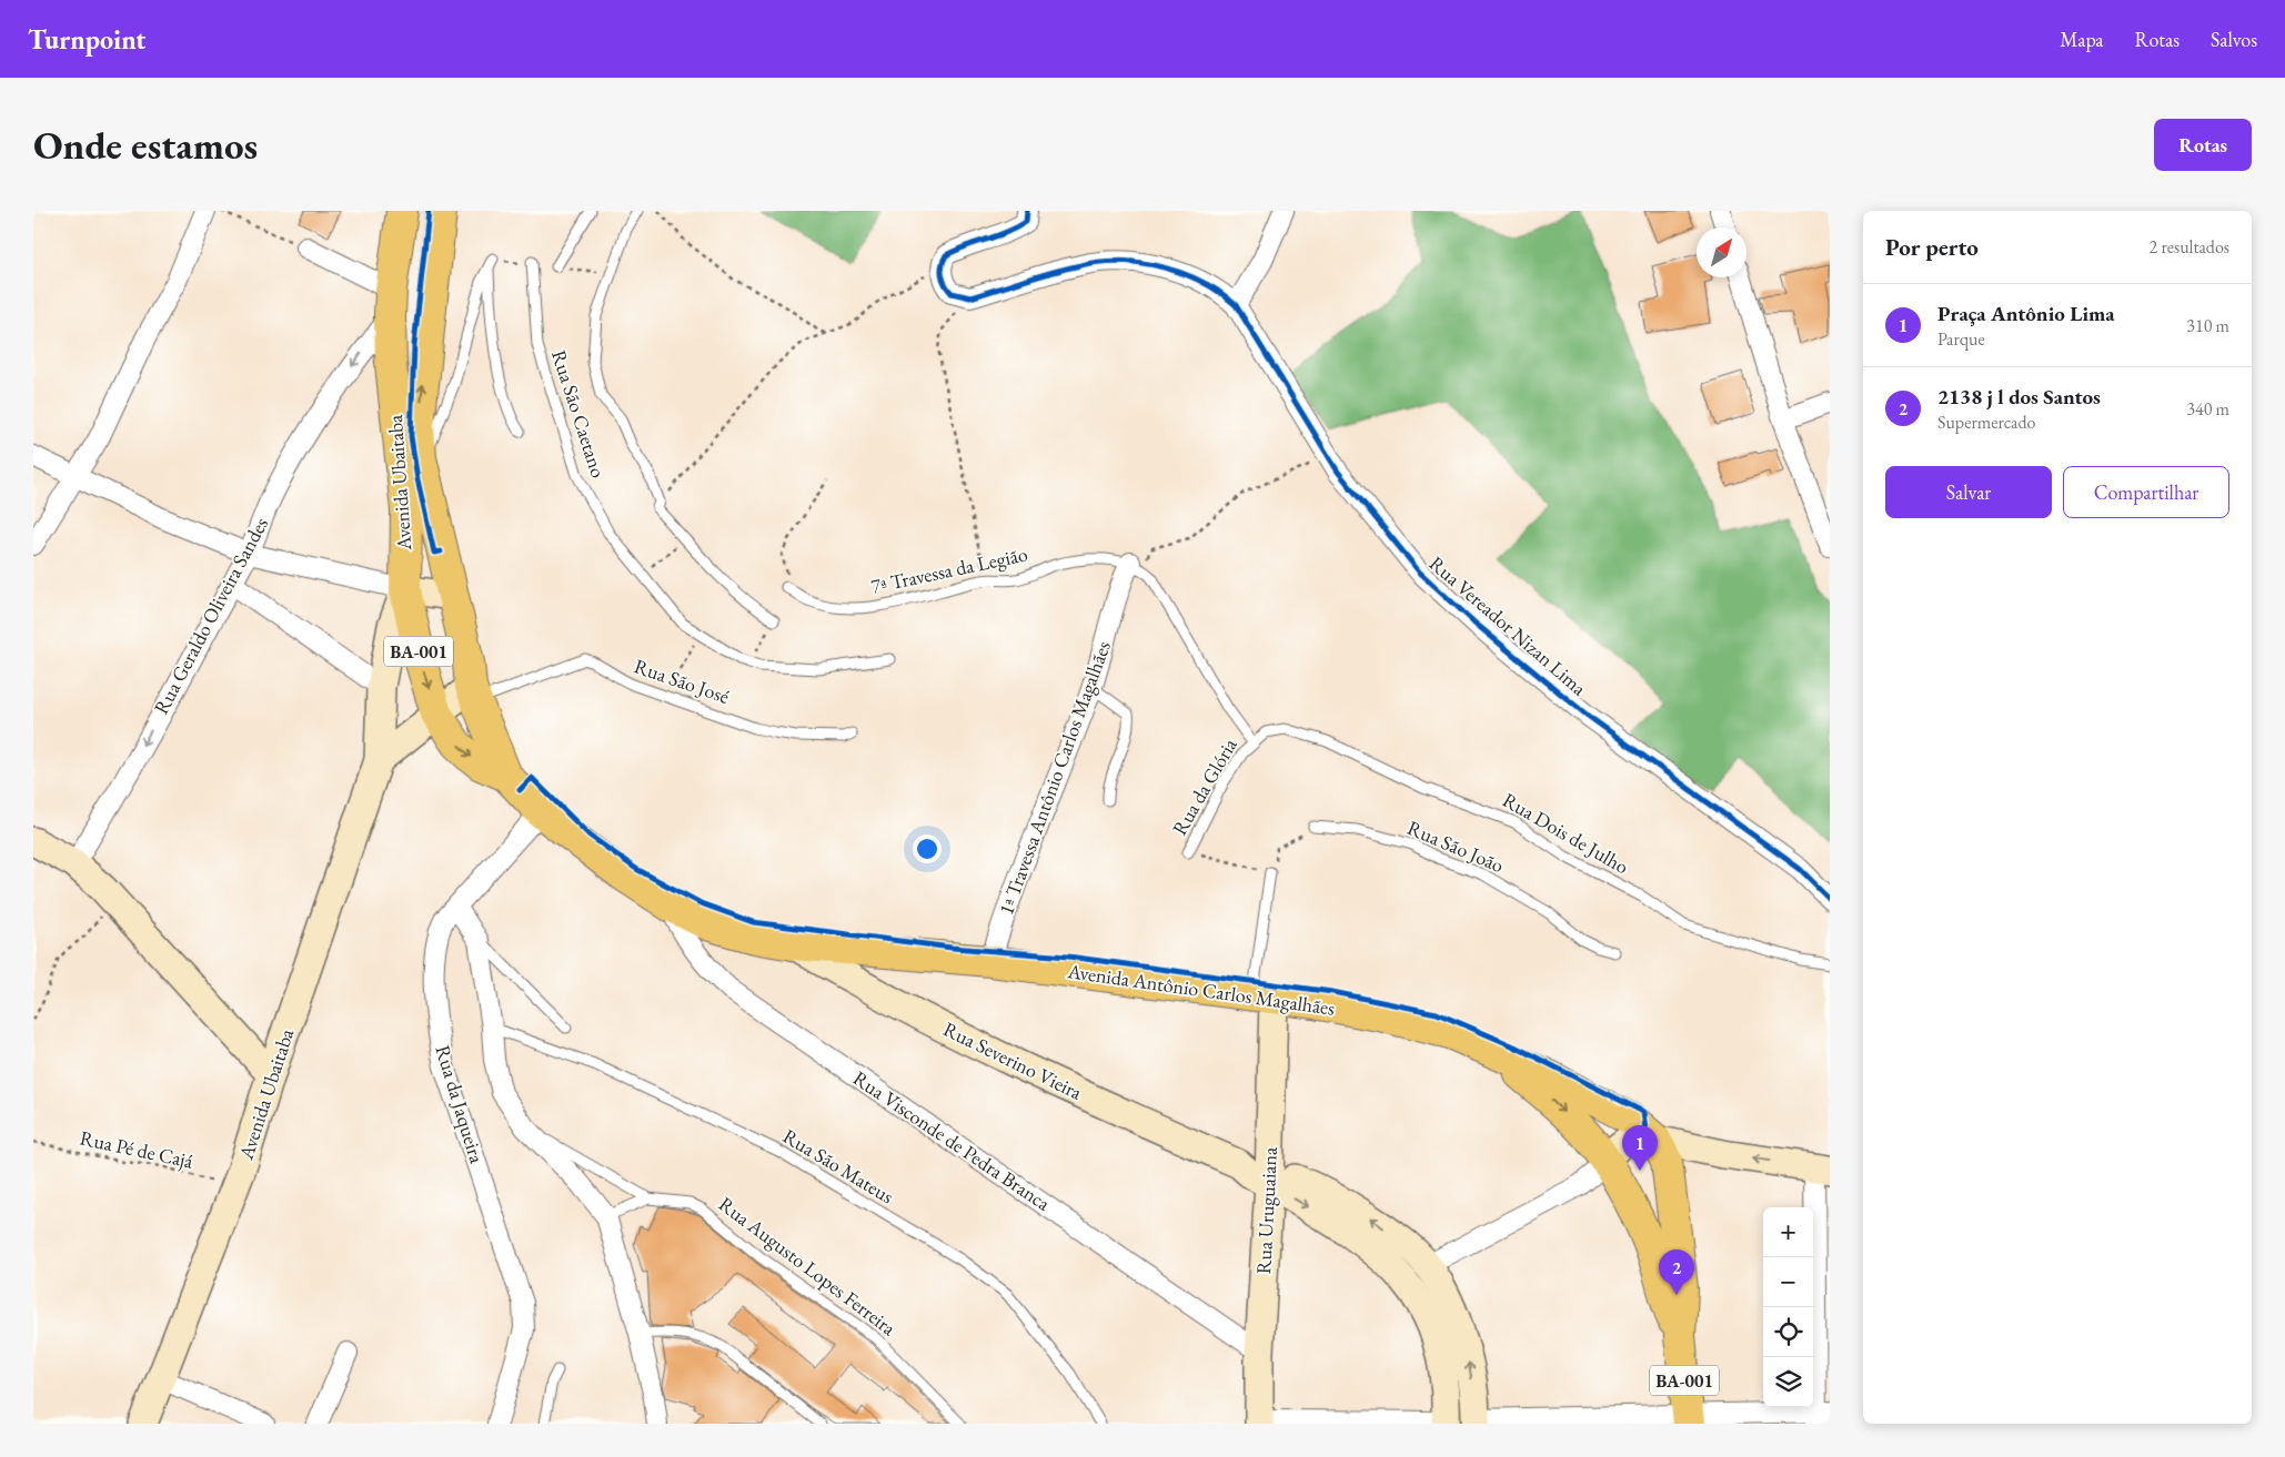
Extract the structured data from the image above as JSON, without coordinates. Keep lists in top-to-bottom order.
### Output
{
  "streets": {
    "main road": [
      "Avenida Ubaitaba",
      "BA-001",
      "Avenida Antônio Carlos Magalhães",
      "Rua Severino Vieira",
      "Rua Uruguaiana"
    ],
    "street": [
      "Rua Geraldo Oliveira Sandes",
      "Rua Vereador Nizan Lima",
      "1ª Travessa Antônio Carlos Magalhães",
      "Rua da Jaqueira",
      "Rua Visconde de Pedra Branca"
    ],
    "lane": [
      "Rua São Caetano",
      "7ª Travessa da Legião",
      "Rua São José",
      "Rua da Glória",
      "Rua Dois de Julho",
      "Rua São João",
      "Rua São Mateus",
      "Rua Augusto Lopes Ferreira"
    ],
    "path": ["Rua Pé de Cajá"]
  },
  "crossings": [
    ["Avenida Ubaitaba", "Rua Geraldo Oliveira Sandes"],
    ["Avenida Ubaitaba", "Rua São José"],
    ["Avenida Ubaitaba", "Avenida Antônio Carlos Magalhães"],
    ["Avenida Ubaitaba", "Rua Pé de Cajá"],
    ["7ª Travessa da Legião", "1ª Travessa Antônio Carlos Magalhães"],
    ["7ª Travessa da Legião", "Rua da Glória"],
    ["Rua São José", "Avenida Antônio Carlos Magalhães"],
    ["1ª Travessa Antônio Carlos Magalhães", "Rua da Glória"],
    ["1ª Travessa Antônio Carlos Magalhães", "Avenida Antônio Carlos Magalhães"],
    ["Rua da Glória", "Rua Dois de Julho"],
    ["Avenida Antônio Carlos Magalhães", "Rua Severino Vieira"],
    ["Avenida Antônio Carlos Magalhães", "Rua da Jaqueira"],
    ["Avenida Antônio Carlos Magalhães", "Rua Visconde de Pedra Branca"],
    ["Avenida Antônio Carlos Magalhães", "Rua Uruguaiana"],
    ["Rua Severino Vieira", "Rua Uruguaiana"],
    ["Rua Visconde de Pedra Branca", "Rua Uruguaiana"]
  ],
  "one_way": ["Rua Geraldo Oliveira Sandes"],
  "north": "top right",
  "page": {
    "header": "Turnpoint",
    "nav": ["Mapa", "Rotas", "Salvos"],
    "buttons": [
      "Rotas",
      ["Salvar", "Compartilhar"]
    ],
    "title": "Onde estamos",
    "heading": ["Por perto", "2 resultados"],
    "list": [
      {
        "mark": "1",
        "name": "Praça Antônio Lima",
        "note": "Parque",
        "value": "310 m"
      },
      {
        "mark": "2",
        "name": "2138 j l dos Santos",
        "note": "Supermercado",
        "value": "340 m"
      }
    ],
    "pins": ["1", "2"],
    "map_buttons": ["+", "−"]
  }
}
